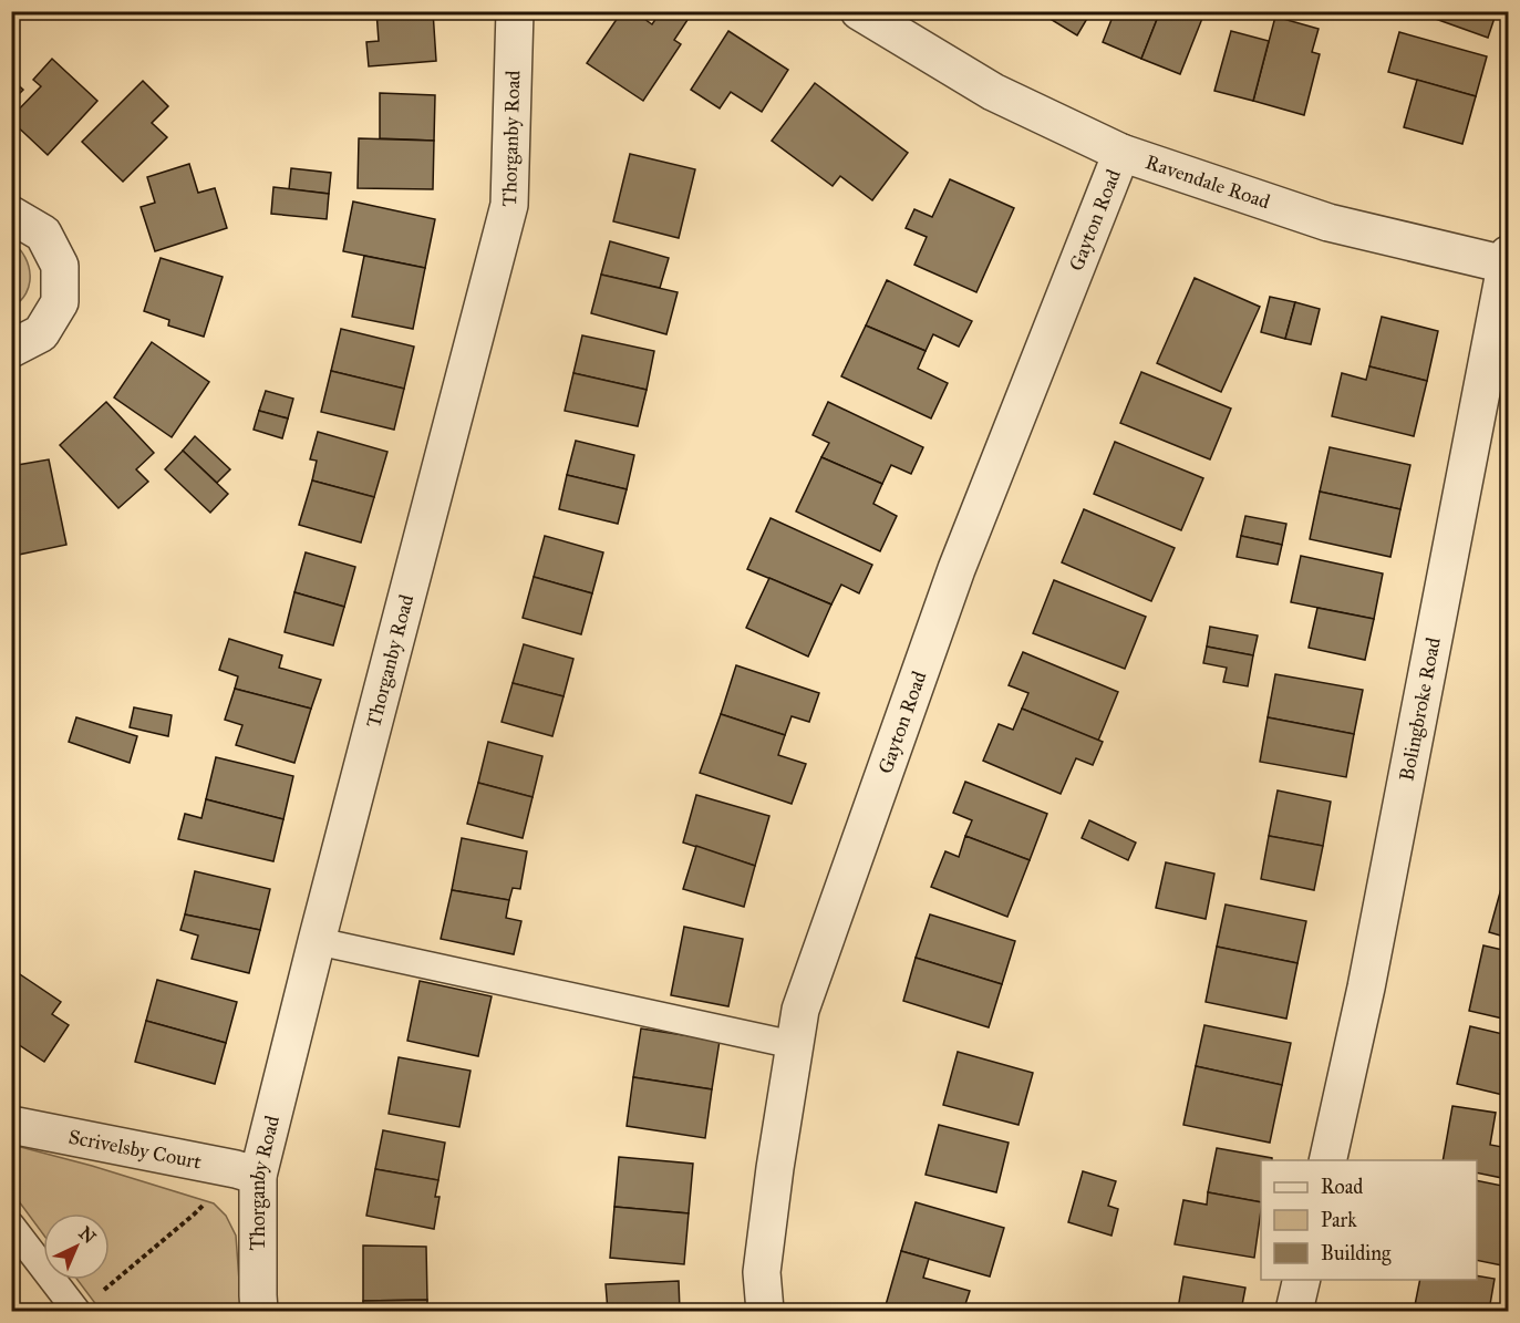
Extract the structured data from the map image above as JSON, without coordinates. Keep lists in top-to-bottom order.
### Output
{
  "streets": {
    "street": [
      "Thorganby Road",
      "Ravendale Road",
      "Gayton Road",
      "Bolingbroke Road",
      "Scrivelsby Court"
    ]
  },
  "crossings": [
    ["Thorganby Road", "Scrivelsby Court"],
    ["Ravendale Road", "Gayton Road"],
    ["Ravendale Road", "Bolingbroke Road"]
  ],
  "legend": ["Road", "Park", "Building"],
  "north": "top right"
}
